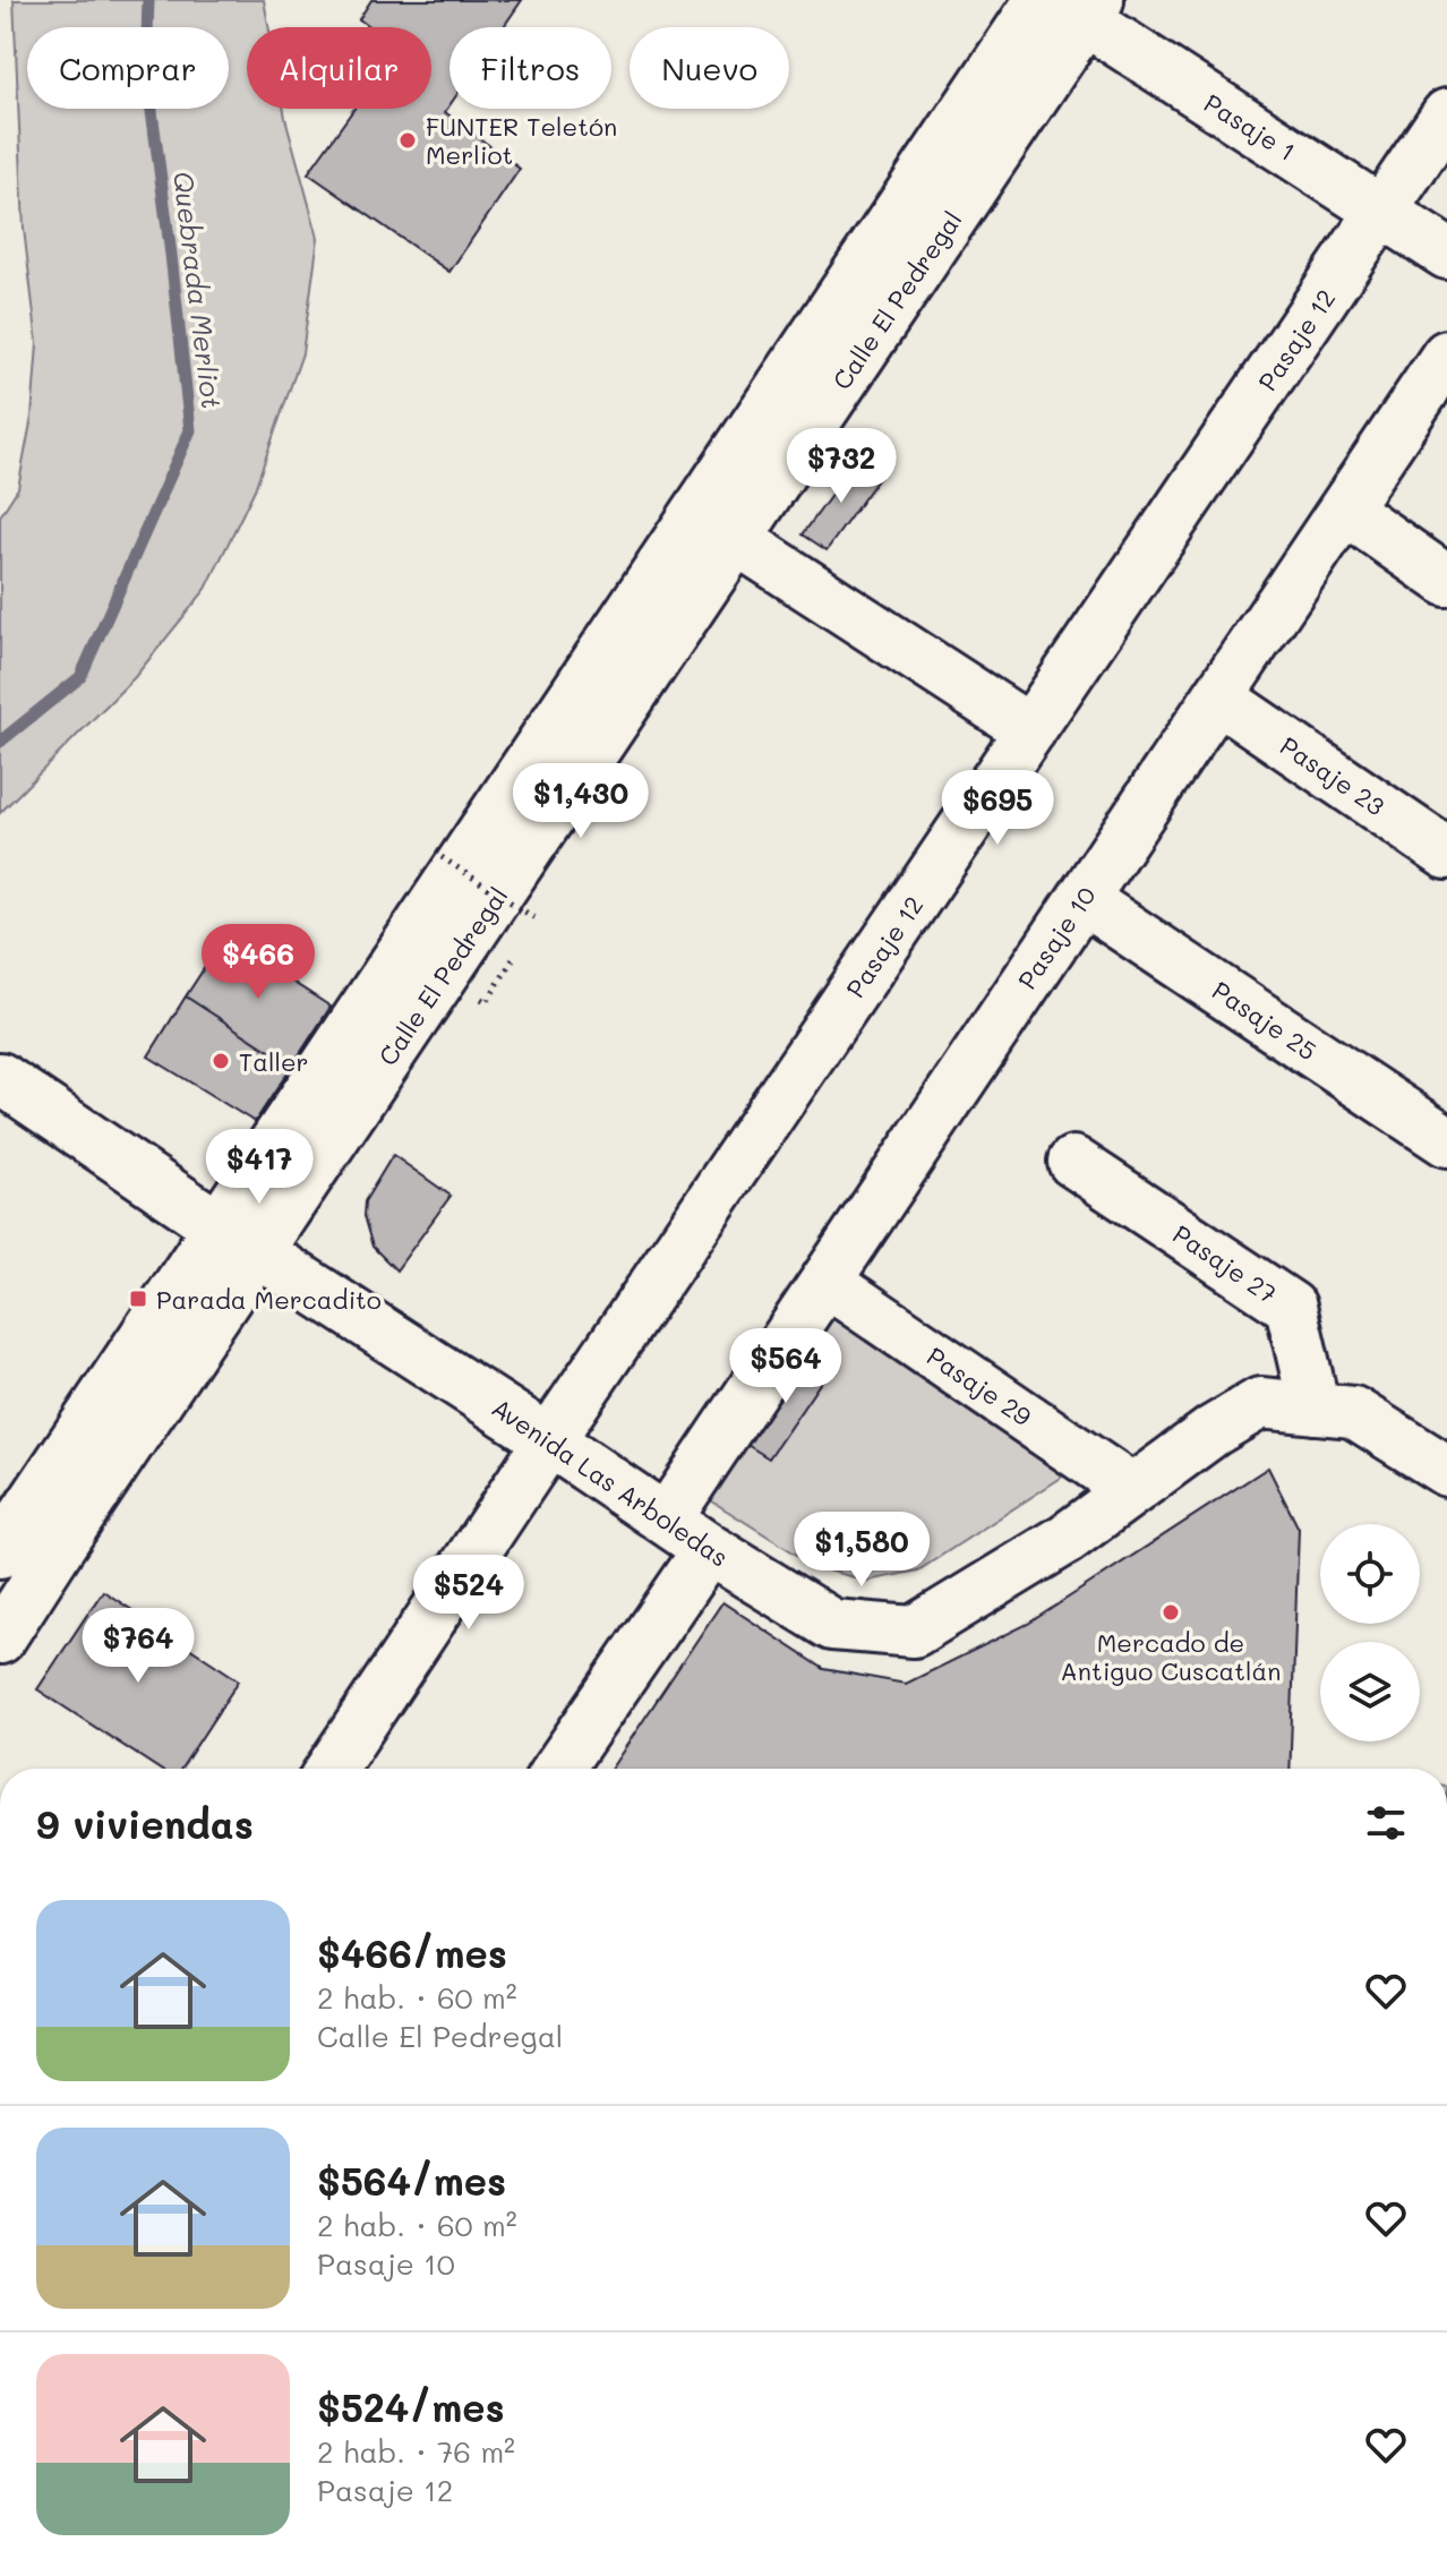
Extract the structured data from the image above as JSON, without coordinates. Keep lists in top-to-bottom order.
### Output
{
  "streets": {
    "street": [
      "Pasaje 1",
      "Calle El Pedregal",
      "Pasaje 12",
      "Pasaje 23",
      "Pasaje 10",
      "Pasaje 25",
      "Pasaje 27",
      "Pasaje 29",
      "Avenida Las Arboledas"
    ]
  },
  "crossings": [
    ["Pasaje 1", "Calle El Pedregal"],
    ["Pasaje 1", "Pasaje 12"],
    ["Calle El Pedregal", "Avenida Las Arboledas"],
    ["Pasaje 12", "Avenida Las Arboledas"],
    ["Pasaje 23", "Pasaje 10"],
    ["Pasaje 10", "Pasaje 25"],
    ["Pasaje 10", "Pasaje 29"],
    ["Pasaje 10", "Avenida Las Arboledas"],
    ["Pasaje 27", "Avenida Las Arboledas"],
    ["Pasaje 29", "Avenida Las Arboledas"]
  ],
  "water": ["Quebrada Merliot"],
  "places": {
    "other": ["FUNTER Teletón Merliot", "Taller", "Mercado de Antiguo Cuscatlán"],
    "transit": ["Parada Mercadito"]
  },
  "page": {
    "chip": [
      "Comprar",
      "Alquilar",
      "Filtros",
      "Nuevo"
    ],
    "price": [
      "$732",
      "$1,430",
      "$695",
      "$466",
      "$417",
      "$564",
      "$1,580",
      "$524",
      "$764"
    ],
    "heading": "9 viviendas",
    "list": [
      {
        "name": "$466/mes",
        "note": "2 hab. · 60 m² · Calle El Pedregal"
      },
      {
        "name": "$564/mes",
        "note": "2 hab. · 60 m² · Pasaje 10"
      },
      {
        "name": "$524/mes",
        "note": "2 hab. · 76 m² · Pasaje 12"
      }
    ]
  }
}
